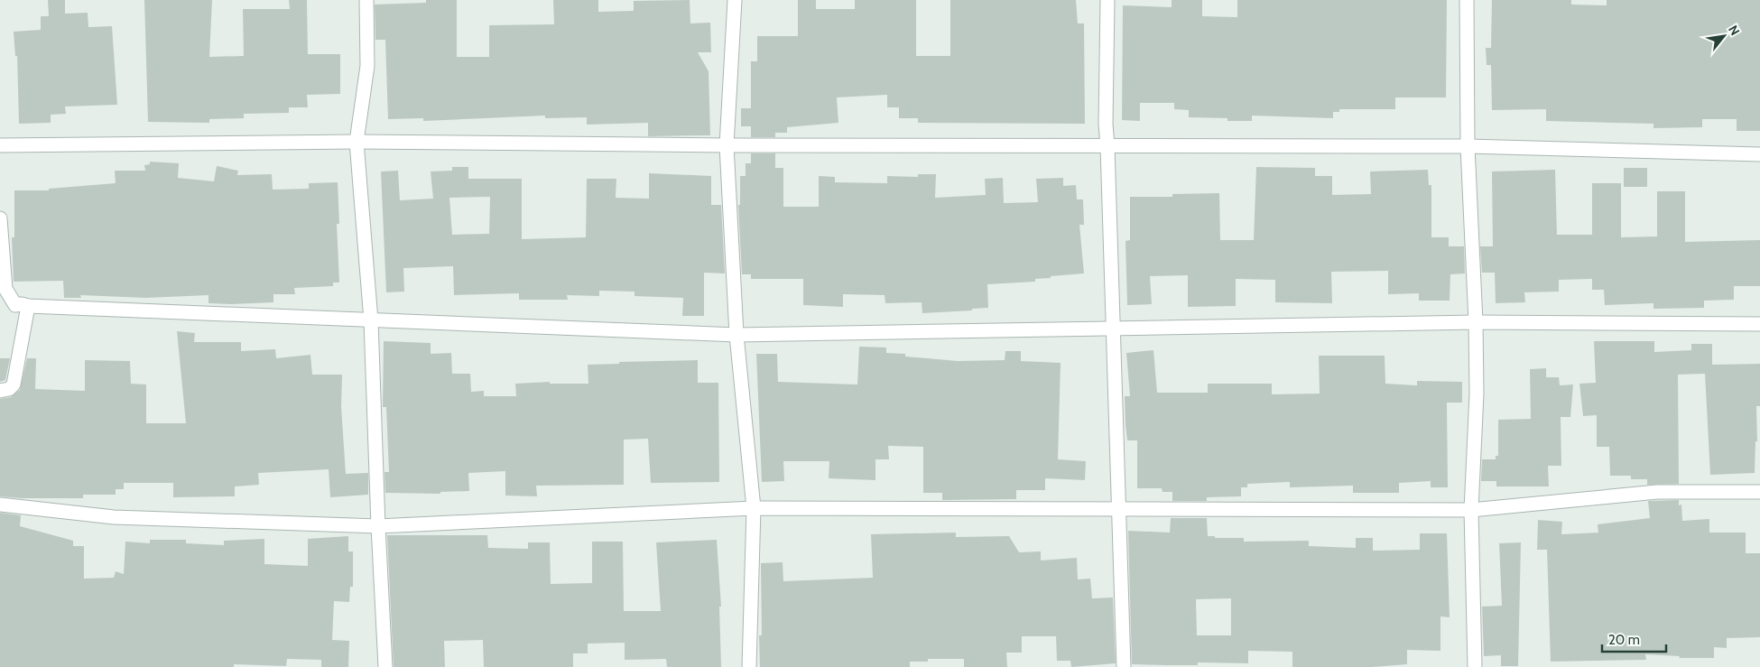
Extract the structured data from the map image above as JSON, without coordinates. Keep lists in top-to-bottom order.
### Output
{
  "scale_bar": "20 m",
  "north": "top right"
}
